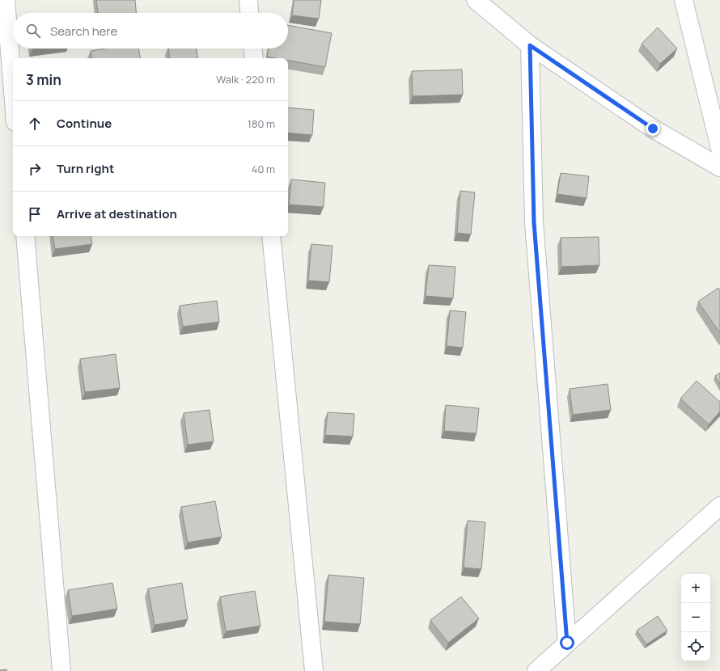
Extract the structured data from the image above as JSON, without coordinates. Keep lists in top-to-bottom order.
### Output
{
  "page": {
    "search": "Search here",
    "heading": ["3 min", "Walk · 220 m"],
    "list": [
      ["Continue", "180 m"],
      ["Turn right", "40 m"],
      "Arrive at destination"
    ],
    "map_buttons": ["+", "−"]
  }
}
